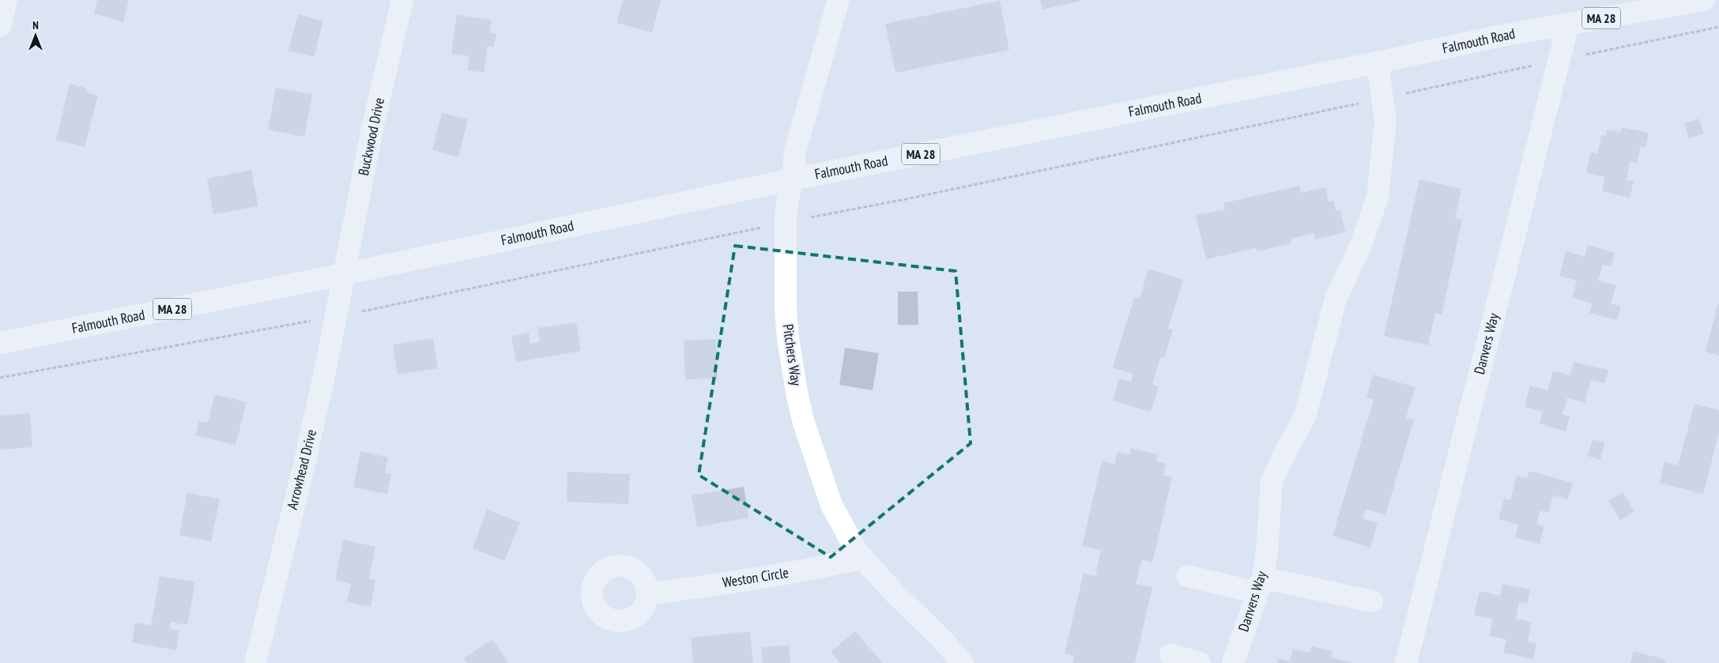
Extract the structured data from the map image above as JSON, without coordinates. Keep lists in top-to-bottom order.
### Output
{
  "streets": {
    "main road": [
      "MA 28",
      "Falmouth Road",
      "Buckwood Drive",
      "Danvers Way",
      "Pitchers Way",
      "Arrowhead Drive",
      "Weston Circle"
    ]
  },
  "crossings": [
    ["Falmouth Road", "Buckwood Drive"],
    ["Falmouth Road", "Danvers Way"],
    ["Falmouth Road", "Pitchers Way"],
    ["Falmouth Road", "Arrowhead Drive"],
    ["Buckwood Drive", "Arrowhead Drive"],
    ["Pitchers Way", "Weston Circle"]
  ],
  "north": "top"
}
